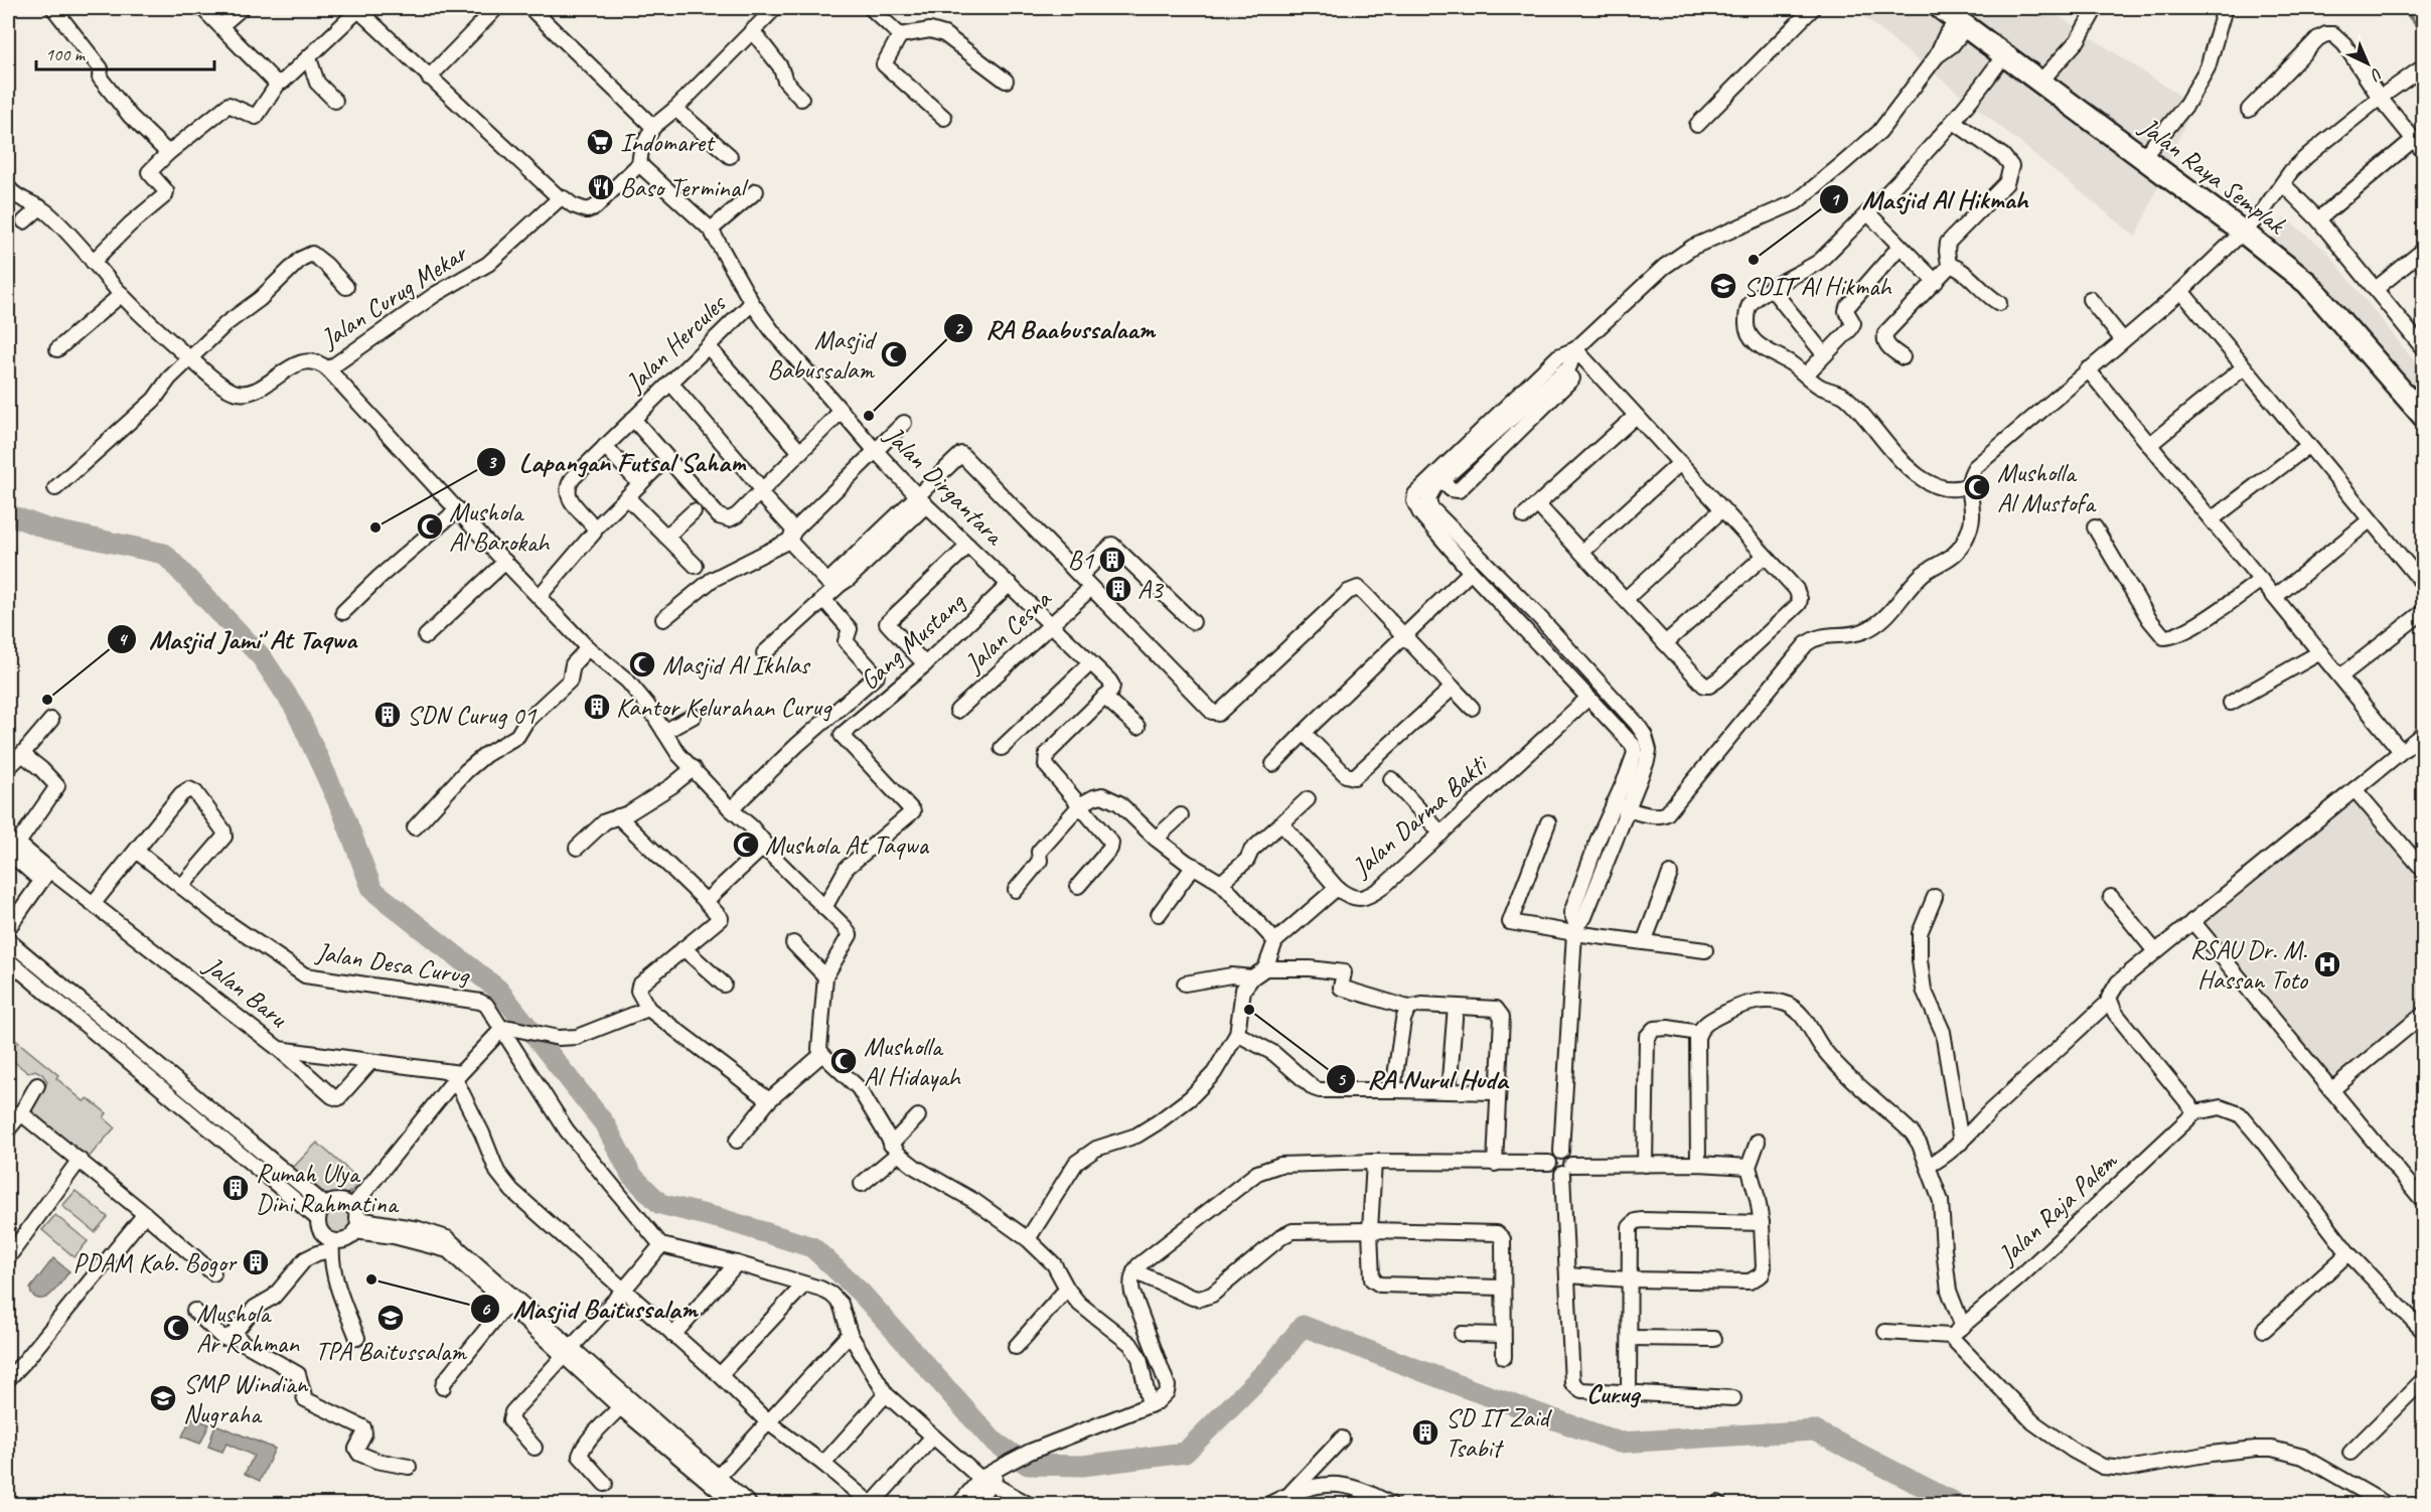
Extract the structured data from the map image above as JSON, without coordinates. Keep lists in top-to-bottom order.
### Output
{
  "streets": {
    "main road": ["Jalan Raya Semplak"],
    "street": [
      "Jalan Curug Mekar",
      "Jalan Hercules",
      "Jalan Dirgantara",
      "Jalan Cesna",
      "Gang Mustang",
      "Jalan Darma Bakti",
      "Jalan Desa Curug",
      "Jalan Baru",
      "Jalan Raja Palem"
    ]
  },
  "crossings": [
    ["Jalan Hercules", "Jalan Dirgantara"],
    ["Jalan Dirgantara", "Jalan Cesna"],
    ["Jalan Dirgantara", "Gang Mustang"]
  ],
  "districts": ["Curug"],
  "places": {
    "supermarket": ["Indomaret"],
    "restaurant": ["Baso Terminal"],
    "other": [
      "Masjid Al Hikmah",
      "RA Baabussalaam",
      "Lapangan Futsal Saham",
      "Masjid Jami' At Taqwa",
      "RA Nurul Huda",
      "Masjid Baitussalam"
    ],
    "school or university": ["SDIT Al Hikmah", "TPA Baitussalam", "SMP Windian Nugraha"],
    "mosque": [
      "Masjid Babussalam",
      "Musholla Al Mustofa",
      "Mushola Al Barokah",
      "Masjid Al Ikhlas",
      "Mushola At Taqwa",
      "Musholla Al Hidayah",
      "Mushola Ar Rahman"
    ],
    "building": [
      "B1",
      "A3",
      "Kantor Kelurahan Curug",
      "SDN Curug 01",
      "Rumah Ulya Dini Rahmatina",
      "PDAM Kab. Bogor",
      "SD IT Zaid Tsabit"
    ],
    "hospital": ["RSAU Dr. M. Hassan Toto"]
  },
  "scale_bar": "100 m",
  "north": "bottom right"
}
